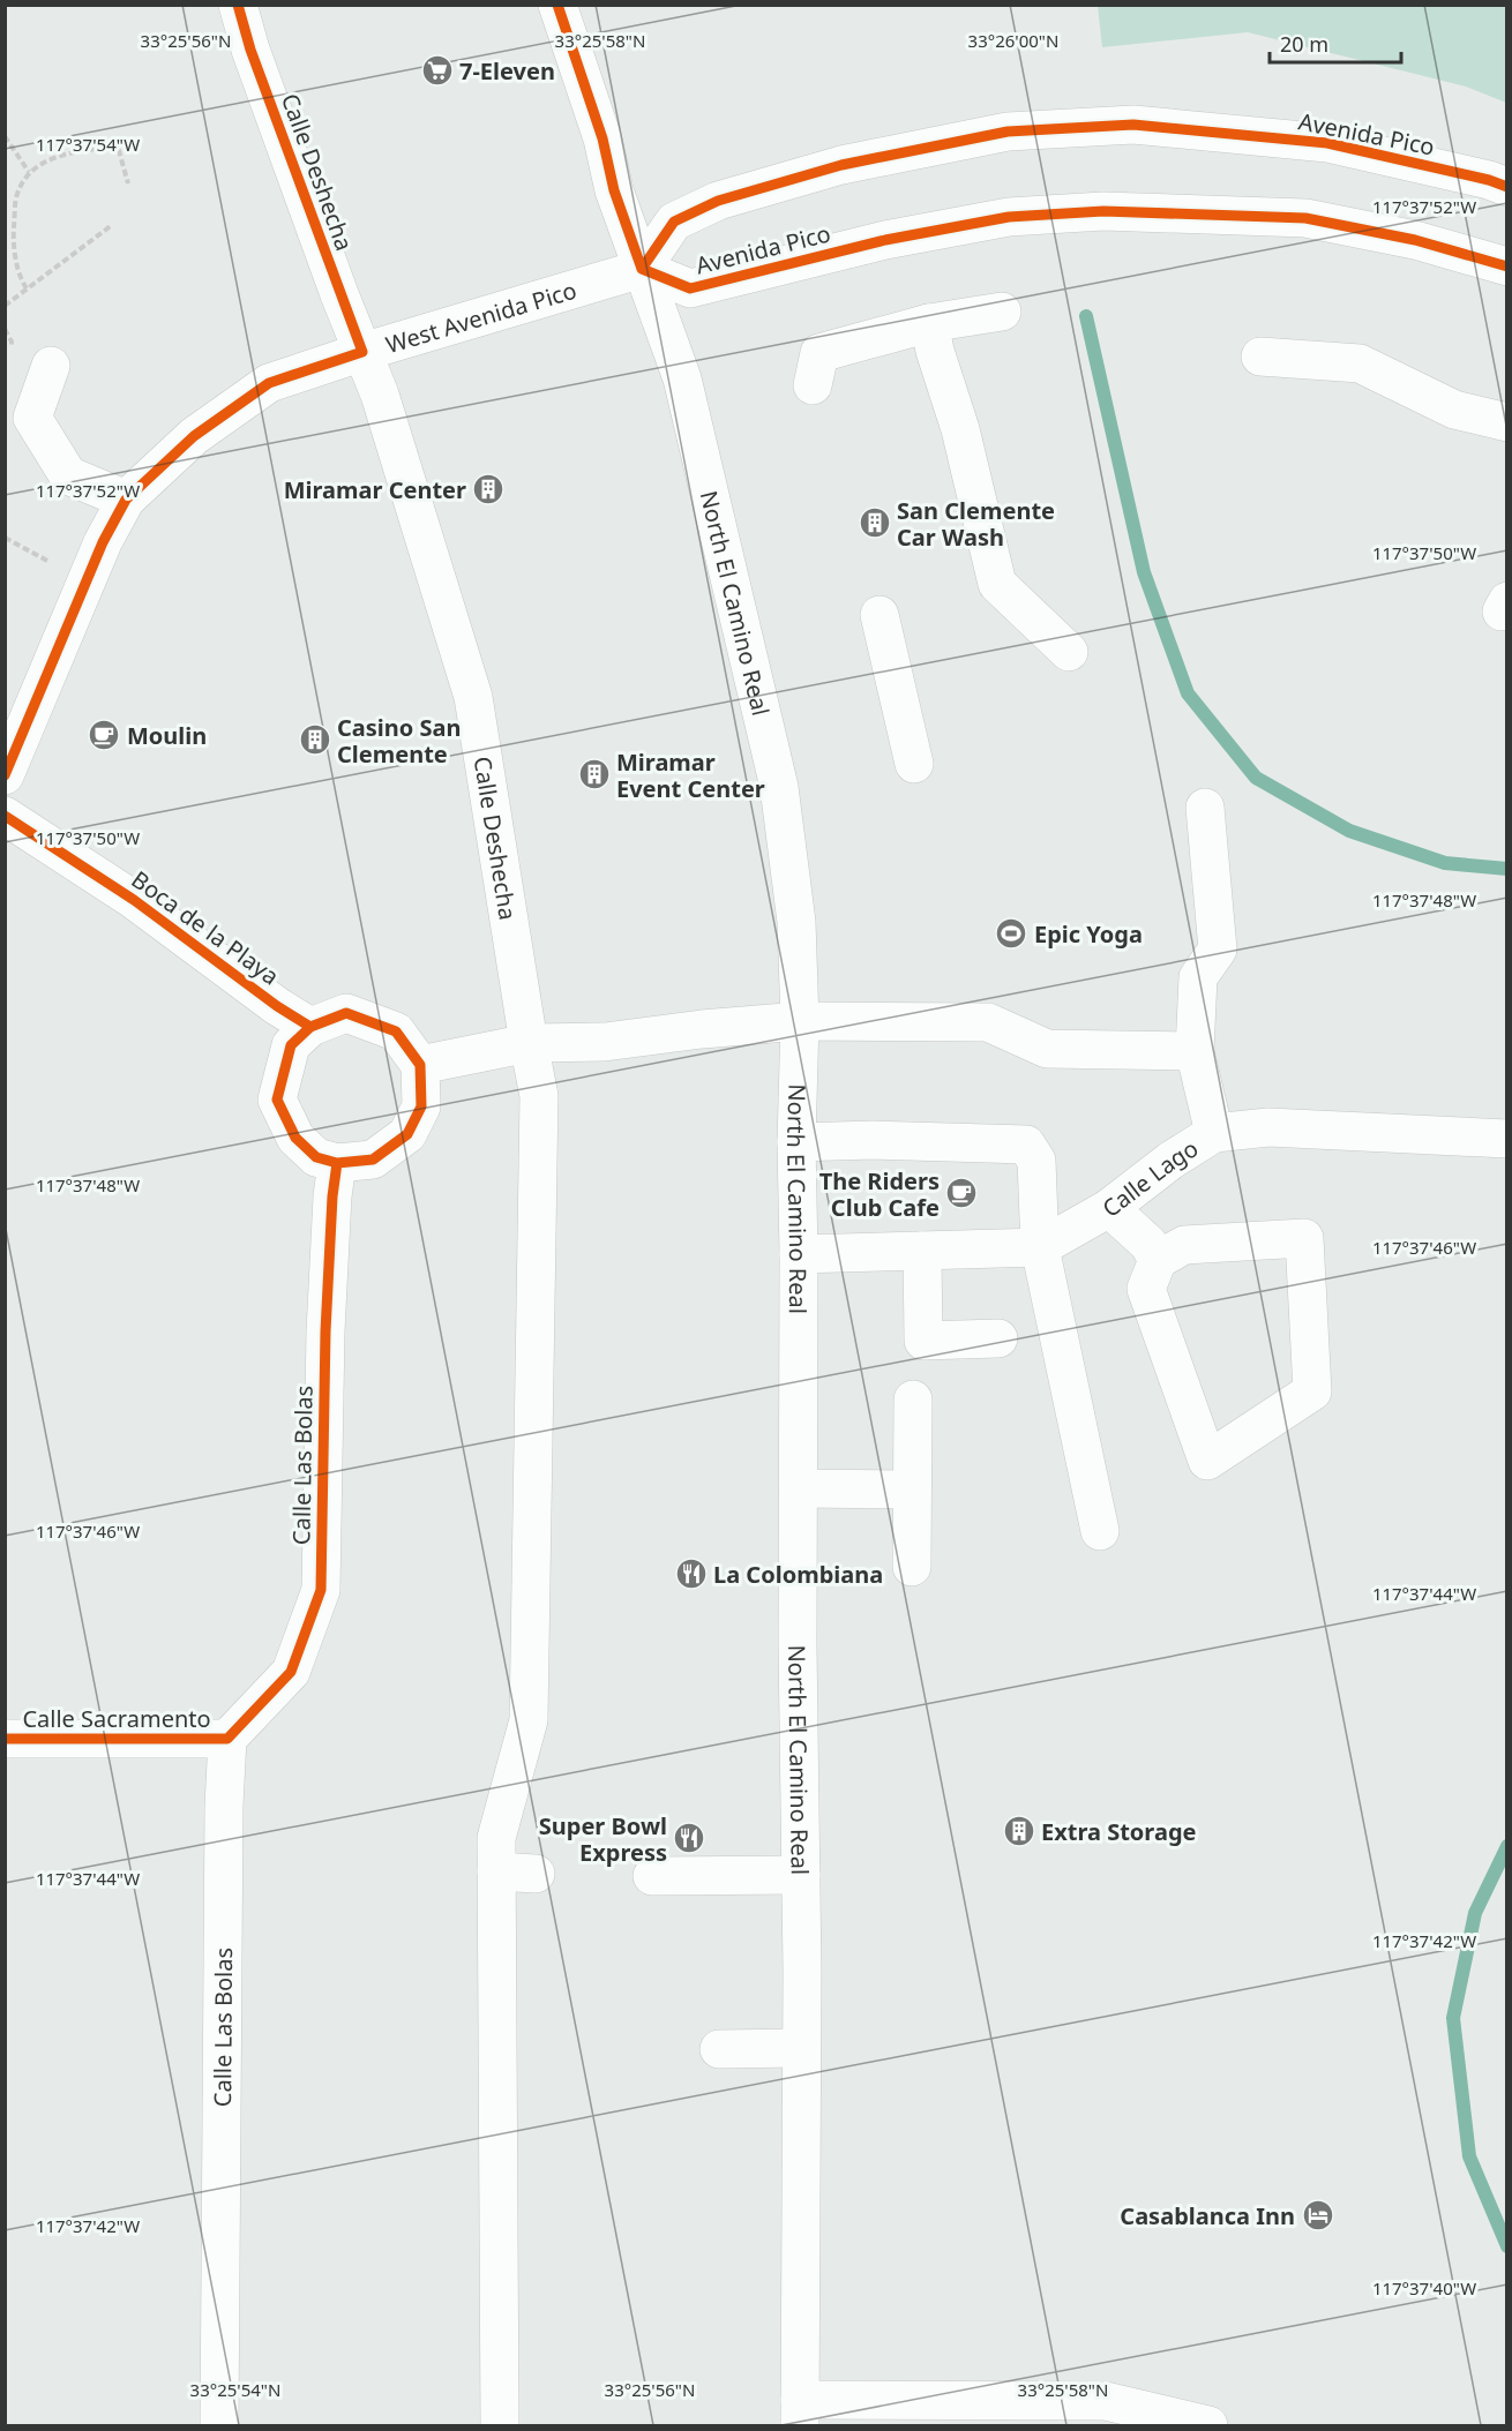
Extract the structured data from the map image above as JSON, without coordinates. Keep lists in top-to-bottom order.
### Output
{
  "streets": {
    "street": [
      "Avenida Pico",
      "Calle Deshecha",
      "West Avenida Pico",
      "North El Camino Real",
      "Boca de la Playa",
      "Calle Lago",
      "Calle Las Bolas",
      "Calle Sacramento"
    ]
  },
  "crossings": [
    ["Avenida Pico", "West Avenida Pico"],
    ["Avenida Pico", "North El Camino Real"],
    ["Calle Deshecha", "West Avenida Pico"],
    ["West Avenida Pico", "North El Camino Real"],
    ["North El Camino Real", "Calle Lago"],
    ["Boca de la Playa", "Calle Las Bolas"],
    ["Calle Las Bolas", "Calle Sacramento"]
  ],
  "places": {
    "supermarket": ["7-Eleven"],
    "building": [
      "Miramar Center",
      "San Clemente Car Wash",
      "Casino San Clemente",
      "Miramar Event Center",
      "Extra Storage"
    ],
    "cafe": ["Moulin", "The Riders Club Cafe"],
    "sports": ["Epic Yoga"],
    "restaurant": ["La Colombiana", "Super Bowl Express"],
    "hotel": ["Casablanca Inn"]
  },
  "scale_bar": "20 m",
  "coordinates": [
    "33°25'56\"N",
    "33°25'58\"N",
    "33°26'00\"N",
    "117°37'54\"W",
    "117°37'52\"W",
    "117°37'50\"W",
    "117°37'48\"W",
    "117°37'46\"W",
    "117°37'44\"W",
    "117°37'42\"W",
    "117°37'40\"W",
    "33°25'54\"N"
  ]
}
